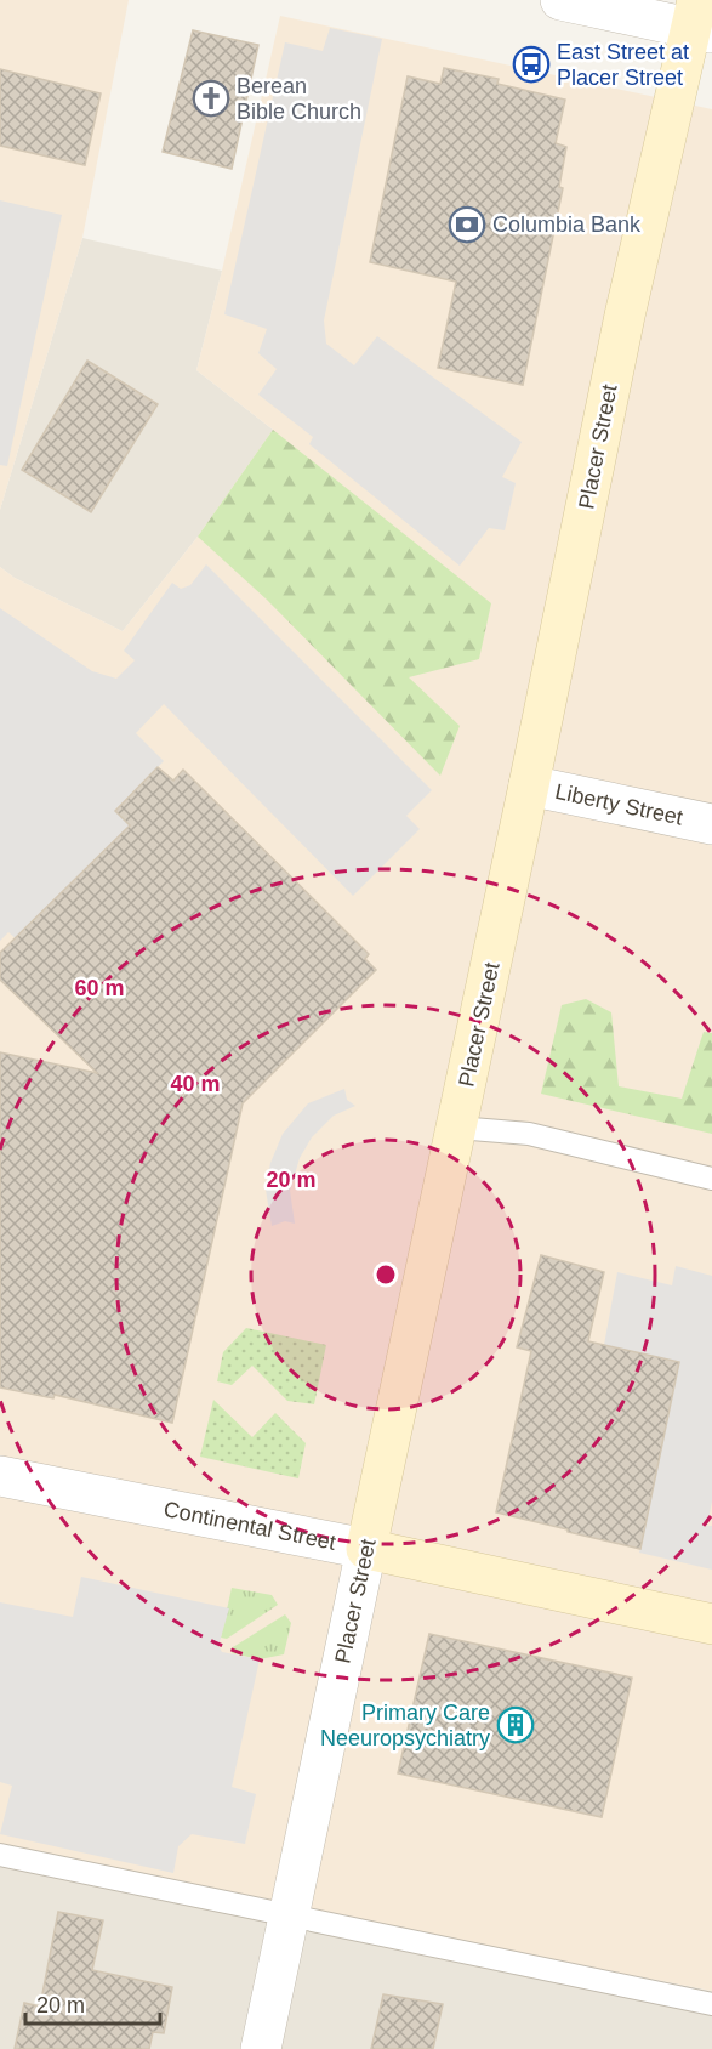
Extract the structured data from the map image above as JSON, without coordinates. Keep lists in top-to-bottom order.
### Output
{
  "streets": {
    "main road": ["Placer Street", "Continental Street"],
    "street": ["Liberty Street"]
  },
  "crossings": [
    ["Placer Street", "Liberty Street"],
    ["Placer Street", "Continental Street"]
  ],
  "places": {
    "bus stop": ["East Street at Placer Street"],
    "church": ["Berean Bible Church"],
    "bank": ["Columbia Bank"],
    "building": ["Primary Care Neeuropsychiatry"]
  },
  "scale_bar": "20 m",
  "rings": ["60 m", "40 m", "20 m"]
}
